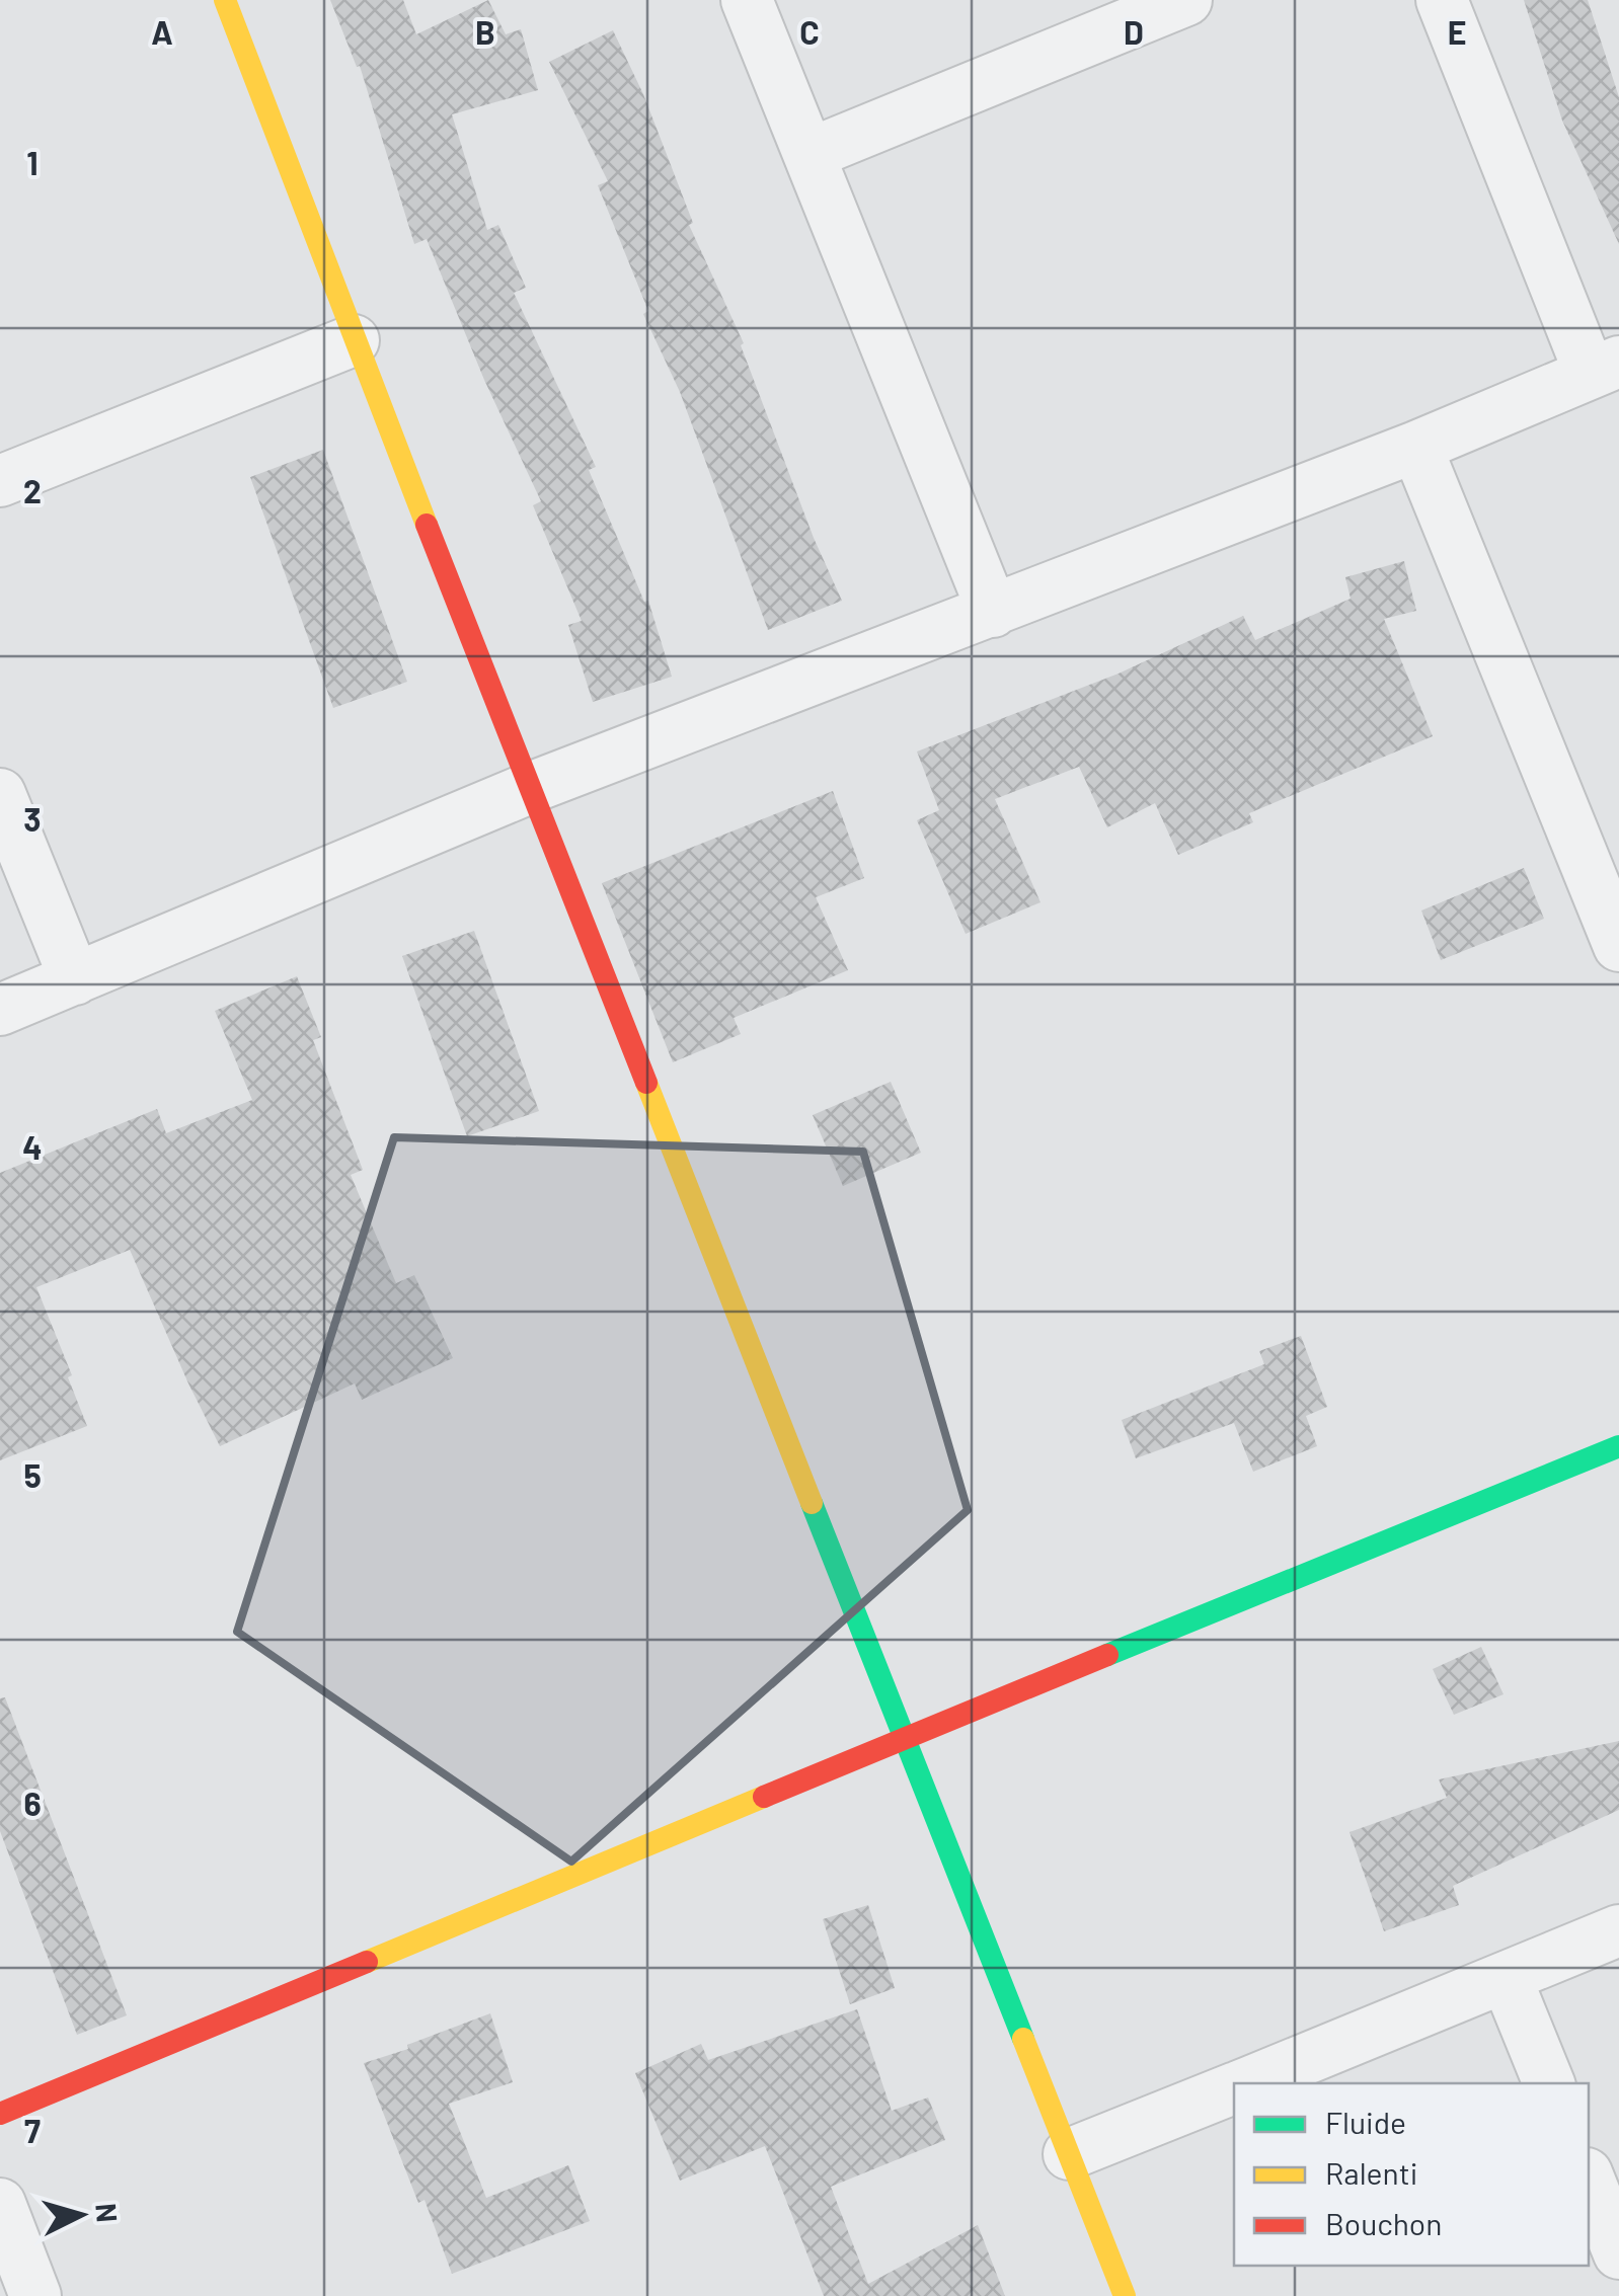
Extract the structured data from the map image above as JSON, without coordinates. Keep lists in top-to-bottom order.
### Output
{
  "legend": ["Fluide", "Ralenti", "Bouchon"],
  "north": "right",
  "grid": {
    "columns": [
      "A",
      "B",
      "C",
      "D",
      "E"
    ],
    "rows": [
      "1",
      "2",
      "3",
      "4",
      "5",
      "6",
      "7"
    ]
  }
}
